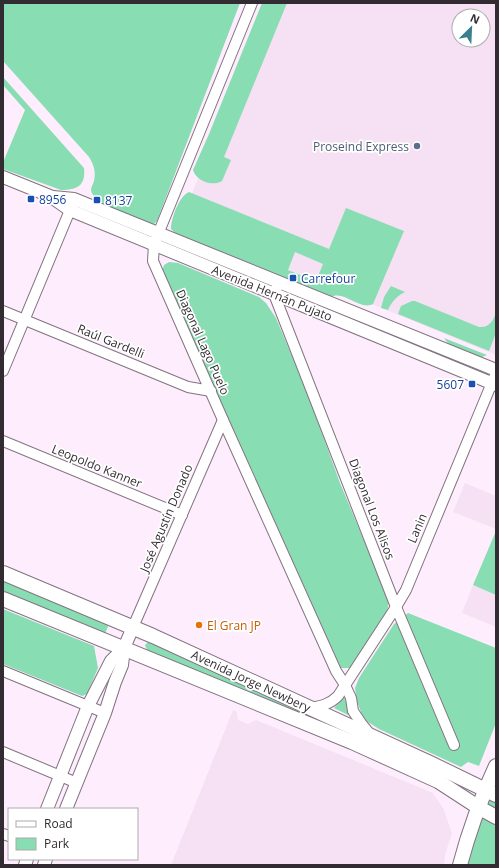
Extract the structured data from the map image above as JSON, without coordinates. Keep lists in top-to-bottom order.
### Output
{
  "streets": {
    "main road": ["Avenida Jorge Newbery"],
    "street": [
      "Avenida Hernán Pujato",
      "Raúl Gardelli",
      "Diagonal Lago Puelo",
      "Leopoldo Kanner",
      "Diagonal Los Alisos",
      "José Agustín Donado",
      "Lanin"
    ]
  },
  "crossings": [
    ["Avenida Hernán Pujato", "Diagonal Lago Puelo"],
    ["Avenida Hernán Pujato", "Diagonal Los Alisos"],
    ["Avenida Hernán Pujato", "Lanin"],
    ["Raúl Gardelli", "Diagonal Lago Puelo"],
    ["Diagonal Lago Puelo", "José Agustín Donado"],
    ["Diagonal Lago Puelo", "Lanin"],
    ["Diagonal Lago Puelo", "Avenida Jorge Newbery"],
    ["Leopoldo Kanner", "José Agustín Donado"],
    ["Diagonal Los Alisos", "Lanin"],
    ["José Agustín Donado", "Avenida Jorge Newbery"]
  ],
  "places": {
    "other": ["Proseind Express", "El Gran JP"],
    "transit": [
      "8956",
      "8137",
      "Carrefour",
      "5607"
    ]
  },
  "legend": ["Road", "Park"],
  "north": "top right"
}
